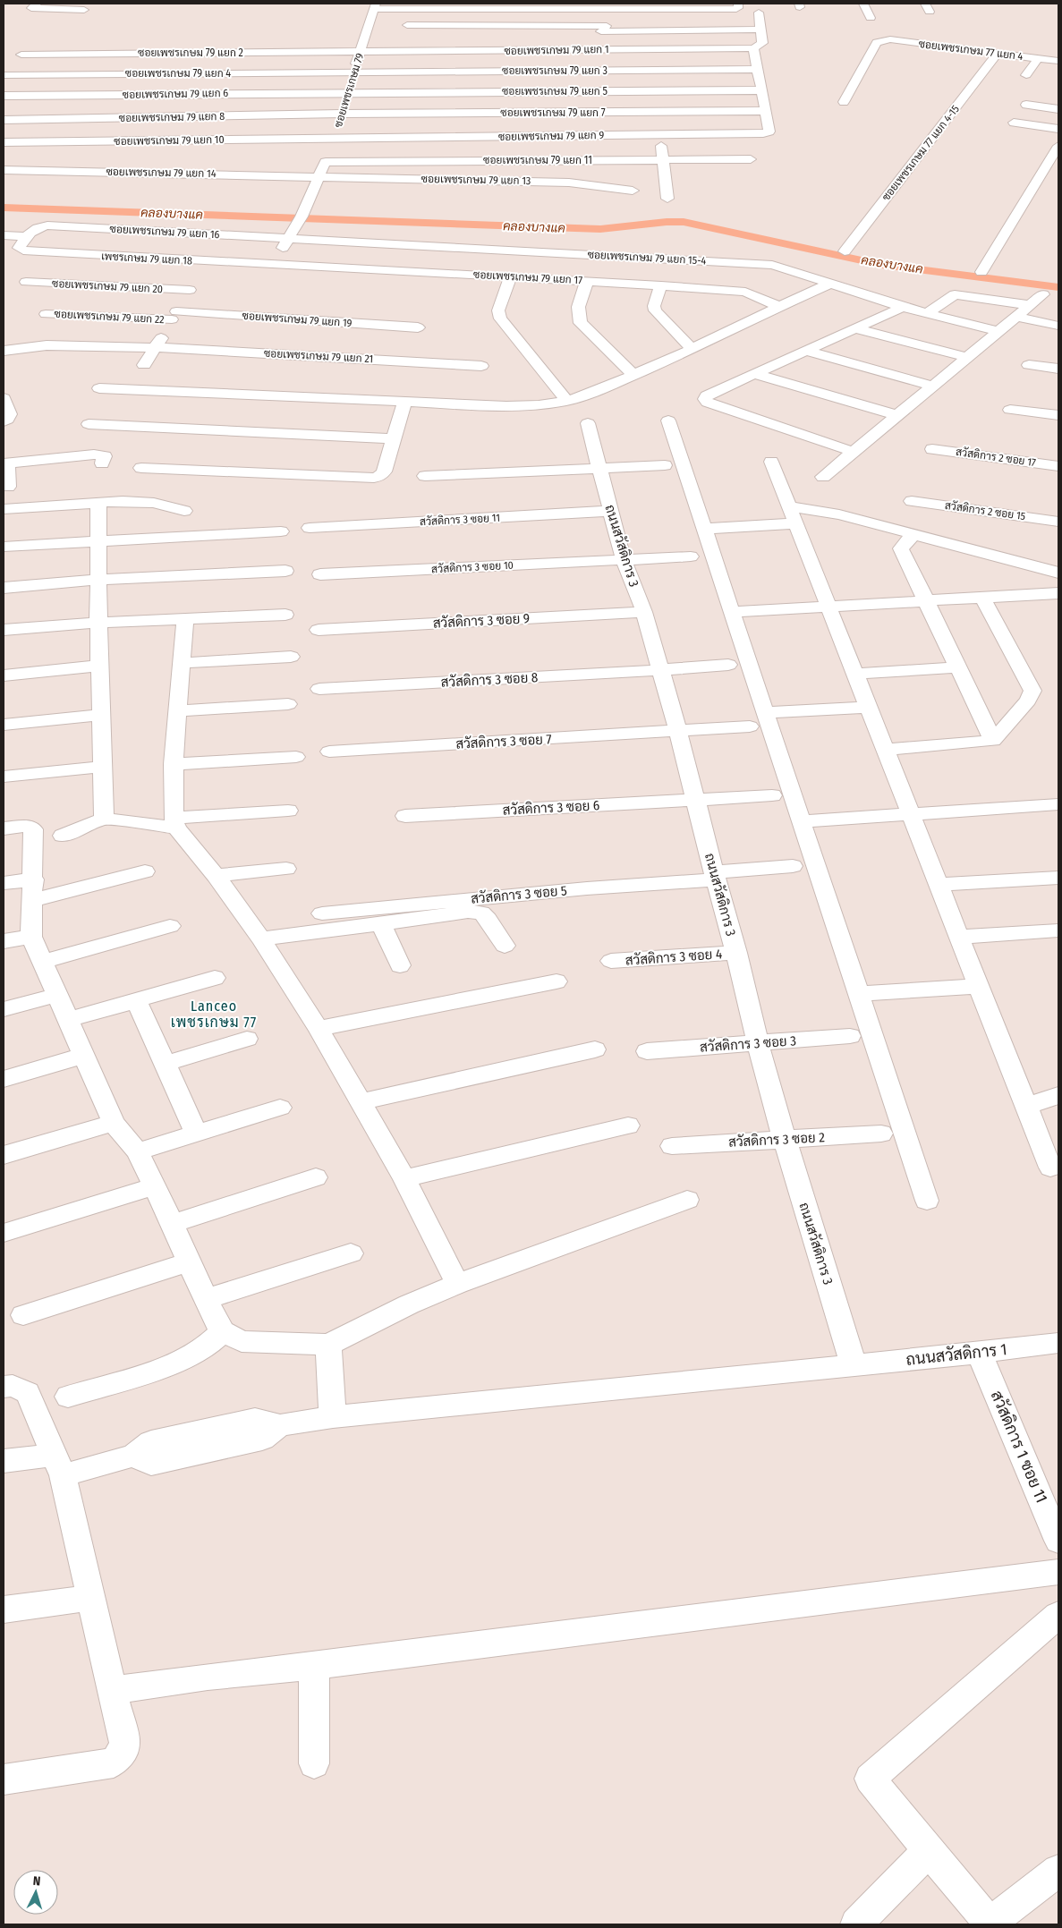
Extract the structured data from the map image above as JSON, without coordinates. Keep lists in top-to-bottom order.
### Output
{
  "streets": {
    "street": [
      "ซอยเพชรเกษม 79 แยก 1",
      "ซอยเพชรเกษม 77 แยก 4",
      "ซอยเพชรเกษม 79 แยก 2",
      "ซอยเพชรเกษม 79 แยก 3",
      "ซอยเพชรเกษม 79 แยก 4",
      "ซอยเพชรเกษม 79",
      "ซอยเพชรเกษม 79 แยก 5",
      "ซอยเพชรเกษม 79 แยก 6",
      "ซอยเพชรเกษม 79 แยก 7",
      "ซอยเพชรเกษม 79 แยก 8",
      "ซอยเพชรเกษม 79 แยก 9",
      "ซอยเพชรเกษม 79 แยก 10",
      "ซอยเพชรเกษม 77 แยก 4-15",
      "ซอยเพชรเกษม 79 แยก 11",
      "ซอยเพชรเกษม 79 แยก 14",
      "ซอยเพชรเกษม 79 แยก 13",
      "ซอยเพชรเกษม 79 แยก 16",
      "ซอยเพชรเกษม 79 แยก 15-4",
      "เพชรเกษม 79 แยก 18",
      "ซอยเพชรเกษม 79 แยก 17",
      "ซอยเพชรเกษม 79 แยก 20",
      "ซอยเพชรเกษม 79 แยก 22",
      "ซอยเพชรเกษม 79 แยก 19",
      "ซอยเพชรเกษม 79 แยก 21",
      "สวัสดิการ 2 ซอย 17",
      "สวัสดิการ 2 ซอย 15",
      "สวัสดิการ 3 ซอย 11",
      "ถนนสวัสดิการ 3",
      "สวัสดิการ 3 ซอย 10",
      "สวัสดิการ 3 ซอย 9",
      "สวัสดิการ 3 ซอย 8",
      "สวัสดิการ 3 ซอย 7",
      "สวัสดิการ 3 ซอย 6",
      "สวัสดิการ 3 ซอย 5",
      "สวัสดิการ 3 ซอย 4",
      "สวัสดิการ 3 ซอย 3",
      "สวัสดิการ 3 ซอย 2",
      "ถนนสวัสดิการ 1",
      "สวัสดิการ 1 ซอย 11"
    ]
  },
  "crossings": [
    ["ซอยเพชรเกษม 79 แยก 1", "ซอยเพชรเกษม 79 แยก 2"],
    ["ซอยเพชรเกษม 79 แยก 1", "ซอยเพชรเกษม 79"],
    ["ซอยเพชรเกษม 77 แยก 4", "ซอยเพชรเกษม 77 แยก 4-15"],
    ["ซอยเพชรเกษม 79 แยก 2", "ซอยเพชรเกษม 79"],
    ["ซอยเพชรเกษม 79 แยก 3", "ซอยเพชรเกษม 79 แยก 4"],
    ["ซอยเพชรเกษม 79 แยก 3", "ซอยเพชรเกษม 79"],
    ["ซอยเพชรเกษม 79 แยก 4", "ซอยเพชรเกษม 79"],
    ["ซอยเพชรเกษม 79", "ซอยเพชรเกษม 79 แยก 5"],
    ["ซอยเพชรเกษม 79", "ซอยเพชรเกษม 79 แยก 6"],
    ["ซอยเพชรเกษม 79", "ซอยเพชรเกษม 79 แยก 7"],
    ["ซอยเพชรเกษม 79", "ซอยเพชรเกษม 79 แยก 8"],
    ["ซอยเพชรเกษม 79", "ซอยเพชรเกษม 79 แยก 9"],
    ["ซอยเพชรเกษม 79", "ซอยเพชรเกษม 79 แยก 10"],
    ["ซอยเพชรเกษม 79", "ซอยเพชรเกษม 79 แยก 11"],
    ["ซอยเพชรเกษม 79", "ซอยเพชรเกษม 79 แยก 14"],
    ["ซอยเพชรเกษม 79", "ซอยเพชรเกษม 79 แยก 13"],
    ["ซอยเพชรเกษม 79", "ซอยเพชรเกษม 79 แยก 16"],
    ["ซอยเพชรเกษม 79", "ซอยเพชรเกษม 79 แยก 15-4"],
    ["ซอยเพชรเกษม 79 แยก 5", "ซอยเพชรเกษม 79 แยก 6"],
    ["ซอยเพชรเกษม 79 แยก 7", "ซอยเพชรเกษม 79 แยก 8"],
    ["ซอยเพชรเกษม 79 แยก 7", "ซอยเพชรเกษม 79 แยก 9"],
    ["ซอยเพชรเกษม 79 แยก 7", "ซอยเพชรเกษม 79 แยก 10"],
    ["ซอยเพชรเกษม 79 แยก 8", "ซอยเพชรเกษม 79 แยก 9"],
    ["ซอยเพชรเกษม 79 แยก 8", "ซอยเพชรเกษม 79 แยก 10"],
    ["ซอยเพชรเกษม 79 แยก 9", "ซอยเพชรเกษม 79 แยก 10"],
    ["ซอยเพชรเกษม 79 แยก 14", "ซอยเพชรเกษม 79 แยก 13"],
    ["ซอยเพชรเกษม 79 แยก 16", "ซอยเพชรเกษม 79 แยก 15-4"],
    ["ซอยเพชรเกษม 79 แยก 16", "เพชรเกษม 79 แยก 18"],
    ["เพชรเกษม 79 แยก 18", "ซอยเพชรเกษม 79 แยก 17"],
    ["ซอยเพชรเกษม 79 แยก 22", "ซอยเพชรเกษม 79 แยก 19"],
    ["สวัสดิการ 3 ซอย 11", "ถนนสวัสดิการ 3"],
    ["ถนนสวัสดิการ 3", "สวัสดิการ 3 ซอย 10"],
    ["ถนนสวัสดิการ 3", "สวัสดิการ 3 ซอย 9"],
    ["ถนนสวัสดิการ 3", "สวัสดิการ 3 ซอย 8"],
    ["ถนนสวัสดิการ 3", "สวัสดิการ 3 ซอย 7"],
    ["ถนนสวัสดิการ 3", "สวัสดิการ 3 ซอย 6"],
    ["ถนนสวัสดิการ 3", "สวัสดิการ 3 ซอย 5"],
    ["ถนนสวัสดิการ 3", "สวัสดิการ 3 ซอย 4"],
    ["ถนนสวัสดิการ 3", "สวัสดิการ 3 ซอย 3"],
    ["ถนนสวัสดิการ 3", "สวัสดิการ 3 ซอย 2"],
    ["ถนนสวัสดิการ 3", "ถนนสวัสดิการ 1"],
    ["ถนนสวัสดิการ 1", "สวัสดิการ 1 ซอย 11"]
  ],
  "districts": ["Lanceo เพชรเกษม 77"],
  "water": ["คลองบางแค"],
  "north": "top"
}
